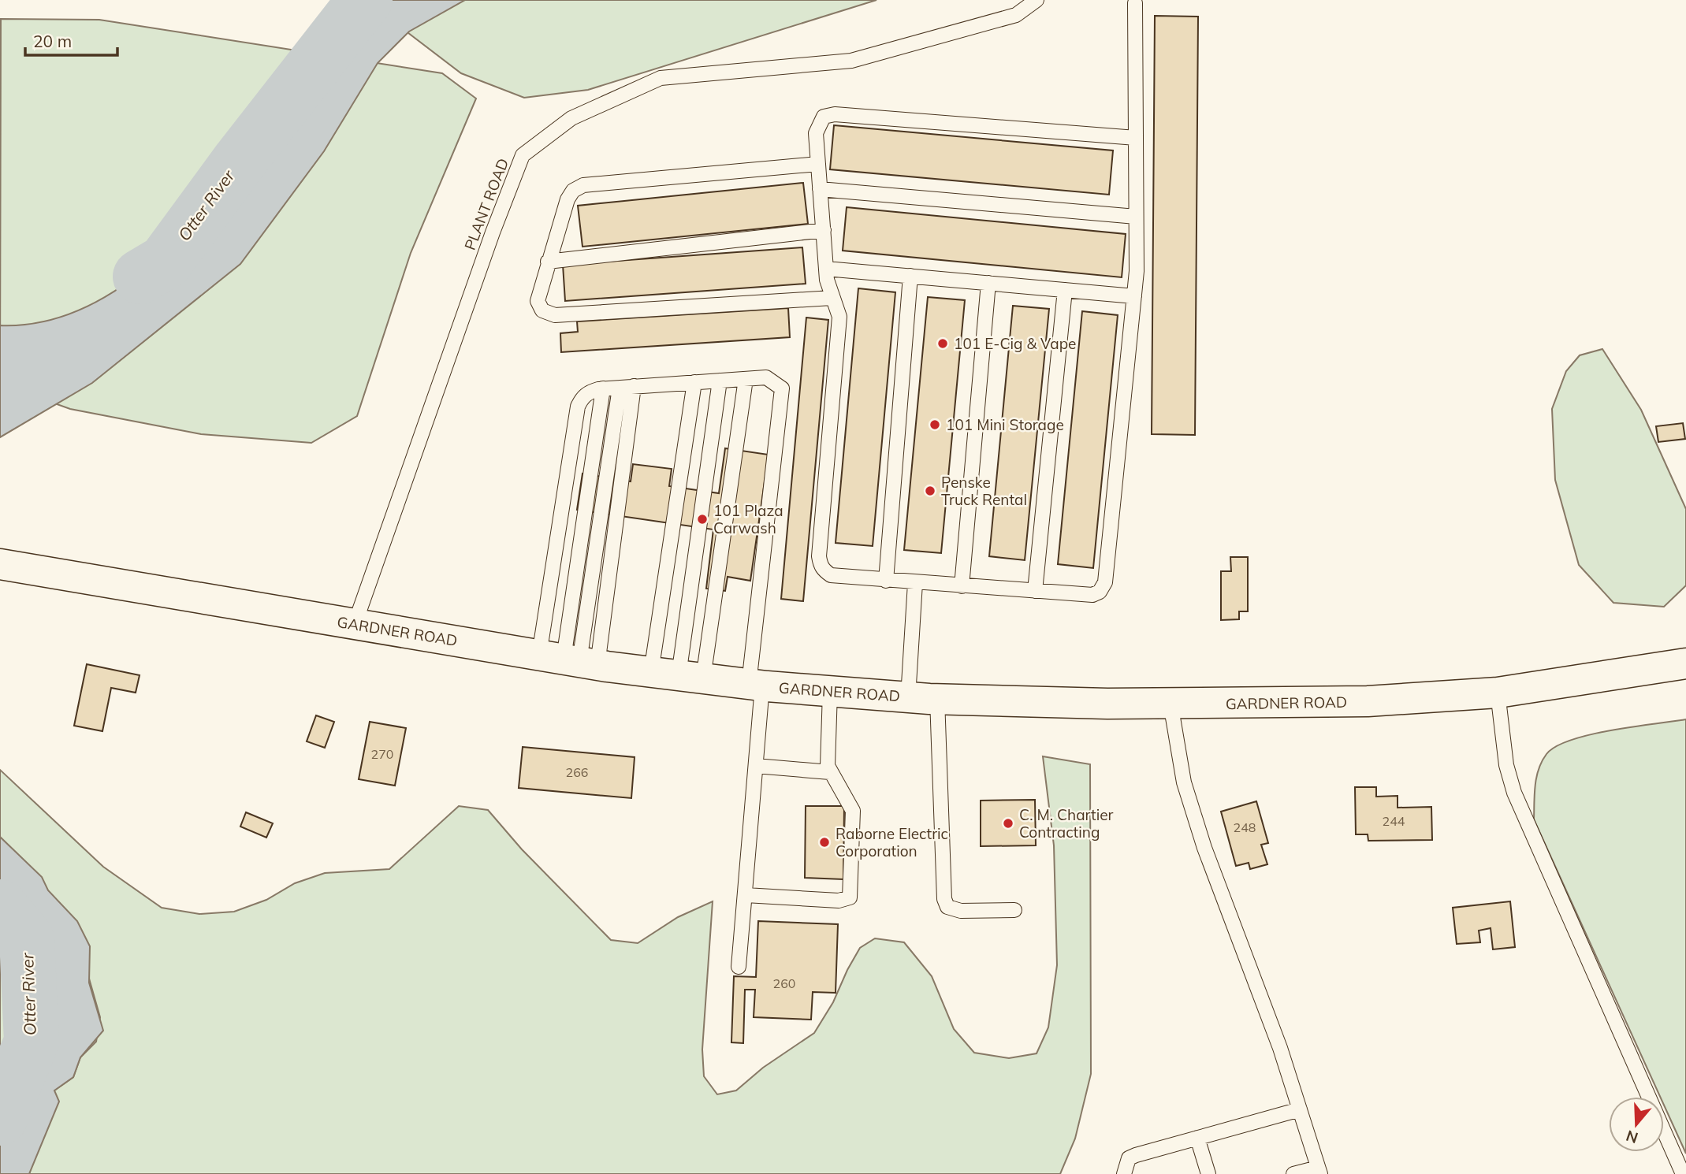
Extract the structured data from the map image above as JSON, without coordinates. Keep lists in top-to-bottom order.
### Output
{
  "streets": {
    "main road": ["GARDNER ROAD"],
    "lane": ["PLANT ROAD"]
  },
  "crossings": [
    ["PLANT ROAD", "GARDNER ROAD"]
  ],
  "water": ["Otter River"],
  "places": [
    "101 E-Cig & Vape",
    "101 Mini Storage",
    "Penske Truck Rental",
    "101 Plaza Carwash",
    "C. M. Chartier Contracting",
    "Raborne Electric Corporation"
  ],
  "house_numbers": [
    "270",
    "266",
    "244",
    "248",
    "260"
  ],
  "scale_bar": "20 m",
  "north": "bottom"
}
